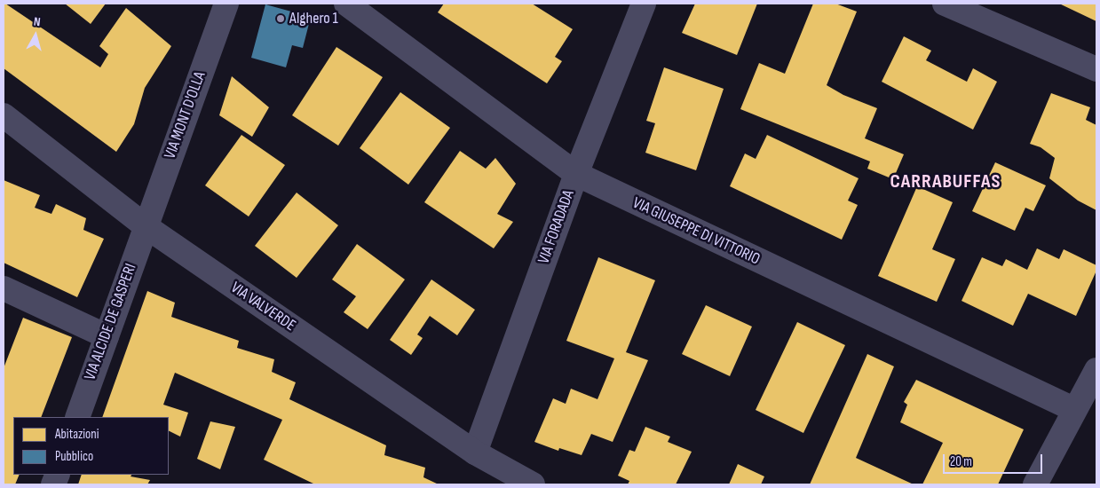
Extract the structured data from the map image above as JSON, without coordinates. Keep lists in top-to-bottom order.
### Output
{
  "streets": {
    "street": [
      "VIA MONT D'OLLA",
      "VIA FORADADA",
      "VIA GIUSEPPE DI VITTORIO",
      "VIA VALVERDE",
      "VIA ALCIDE DE GASPERI"
    ]
  },
  "crossings": [
    ["VIA MONT D'OLLA", "VIA VALVERDE"],
    ["VIA MONT D'OLLA", "VIA ALCIDE DE GASPERI"],
    ["VIA FORADADA", "VIA GIUSEPPE DI VITTORIO"],
    ["VIA FORADADA", "VIA VALVERDE"],
    ["VIA VALVERDE", "VIA ALCIDE DE GASPERI"]
  ],
  "districts": ["CARRABUFFAS"],
  "places": ["Alghero 1"],
  "legend": ["Abitazioni", "Pubblico"],
  "scale_bar": "20 m",
  "north": "top"
}
